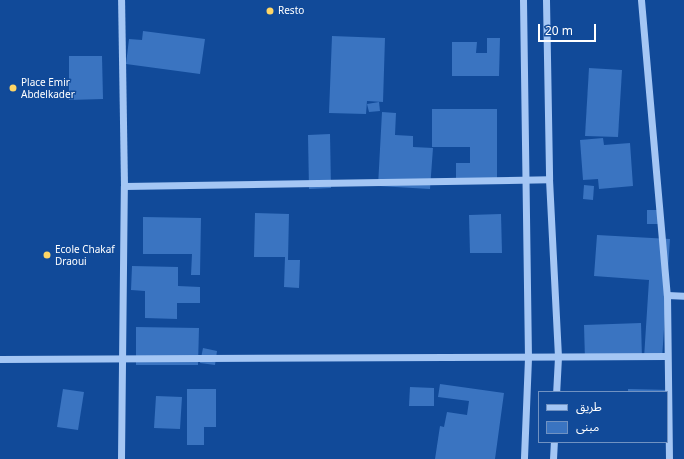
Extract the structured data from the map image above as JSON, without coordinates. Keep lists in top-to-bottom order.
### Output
{
  "places": ["Resto", "Place Emir Abdelkader", "Ecole Chakaf Draoui"],
  "legend": ["طريق", "مبنى"],
  "scale_bar": "20 m"
}
